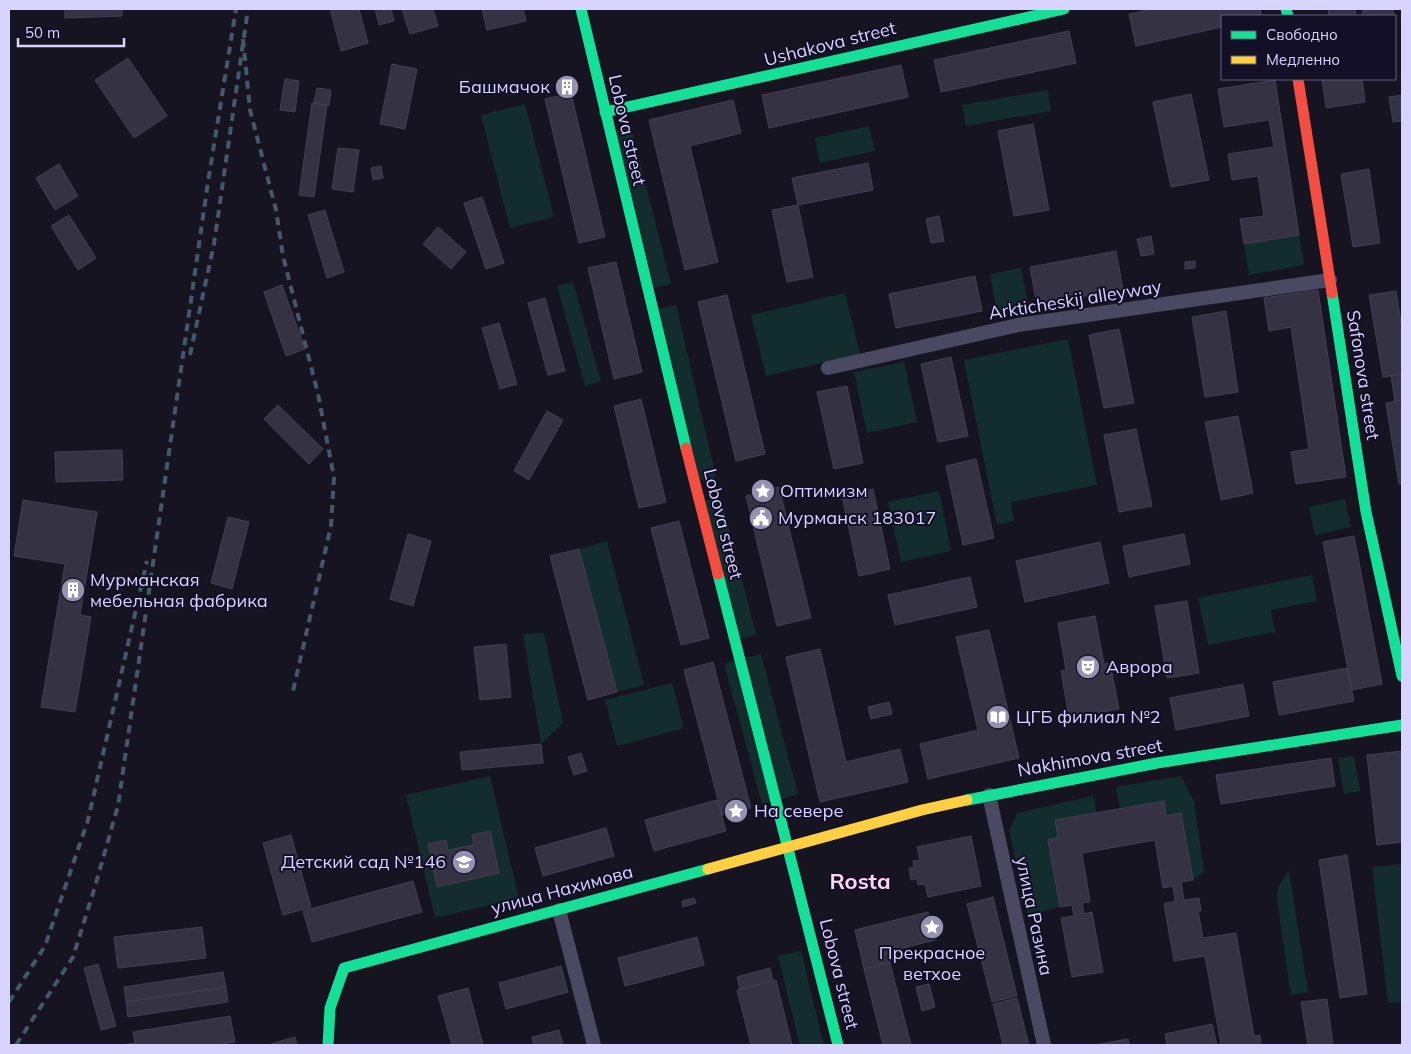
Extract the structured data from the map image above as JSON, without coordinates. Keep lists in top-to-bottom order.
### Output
{
  "streets": {
    "street": [
      "Ushakova street",
      "Lobova street",
      "Arkticheskij alleyway",
      "Safonova street",
      "Nakhimova street",
      "улица Нахимова",
      "улица Разина"
    ]
  },
  "crossings": [
    ["Ushakova street", "Lobova street"],
    ["Lobova street", "Nakhimova street"],
    ["Lobova street", "улица Нахимова"],
    ["Arkticheskij alleyway", "Safonova street"],
    ["Nakhimova street", "улица Нахимова"],
    ["Nakhimova street", "улица Разина"]
  ],
  "districts": ["Rosta"],
  "places": {
    "building": ["Башмачок", "Мурманская мебельная фабрика"],
    "place": ["Оптимизм", "На севере", "Прекрасное ветхое"],
    "public building": ["Мурманск 183017"],
    "theatre": ["Аврора"],
    "library": ["ЦГБ филиал №2"],
    "school or university": ["Детский сад №146"]
  },
  "legend": ["Свободно", "Медленно"],
  "scale_bar": "50 m"
}
